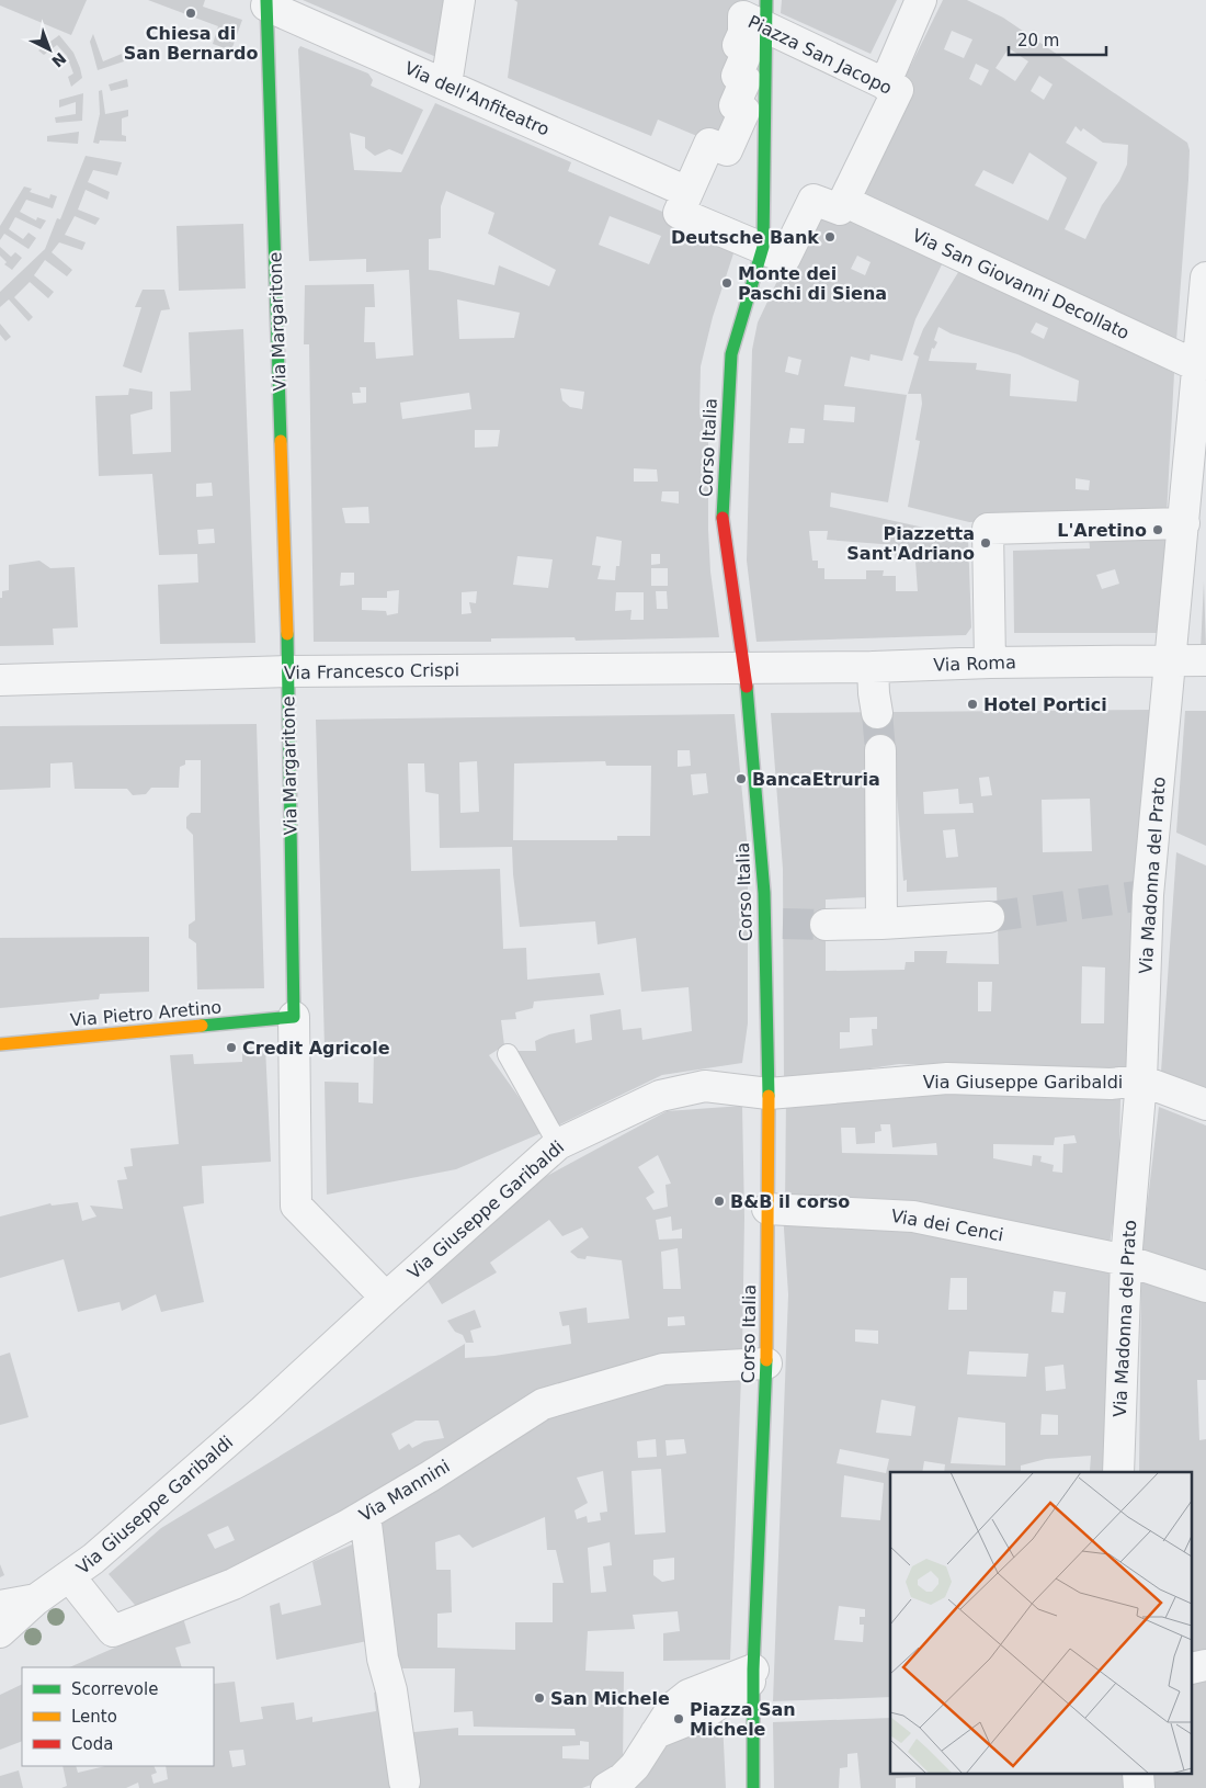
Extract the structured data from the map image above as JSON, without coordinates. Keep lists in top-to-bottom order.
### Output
{
  "streets": {
    "street": [
      "Piazza San Jacopo",
      "Via dell'Anfiteatro",
      "Via San Giovanni Decollato",
      "Via Margaritone",
      "Corso Italia",
      "Via Roma",
      "Via Francesco Crispi",
      "Via Madonna del Prato",
      "Via Pietro Aretino",
      "Via Giuseppe Garibaldi",
      "Via dei Cenci",
      "Via Mannini"
    ]
  },
  "crossings": [
    ["Piazza San Jacopo", "Via dell'Anfiteatro"],
    ["Piazza San Jacopo", "Via San Giovanni Decollato"],
    ["Piazza San Jacopo", "Corso Italia"],
    ["Via dell'Anfiteatro", "Via Margaritone"],
    ["Via San Giovanni Decollato", "Via Madonna del Prato"],
    ["Via Margaritone", "Via Francesco Crispi"],
    ["Via Margaritone", "Via Pietro Aretino"],
    ["Via Margaritone", "Via Giuseppe Garibaldi"],
    ["Corso Italia", "Via Roma"],
    ["Corso Italia", "Via Francesco Crispi"],
    ["Corso Italia", "Via Giuseppe Garibaldi"],
    ["Corso Italia", "Via dei Cenci"],
    ["Corso Italia", "Via Mannini"],
    ["Via Roma", "Via Francesco Crispi"],
    ["Via Roma", "Via Madonna del Prato"],
    ["Via Madonna del Prato", "Via Giuseppe Garibaldi"],
    ["Via Madonna del Prato", "Via dei Cenci"],
    ["Via Giuseppe Garibaldi", "Via Mannini"]
  ],
  "places": [
    "Chiesa di San Bernardo",
    "Deutsche Bank",
    "Monte dei Paschi di Siena",
    "L'Aretino",
    "Piazzetta Sant'Adriano",
    "Hotel Portici",
    "BancaEtruria",
    "Credit Agricole",
    "B&B il corso",
    "San Michele",
    "Piazza San Michele"
  ],
  "legend": ["Scorrevole", "Lento", "Coda"],
  "scale_bar": "20 m",
  "north": "bottom right"
}
